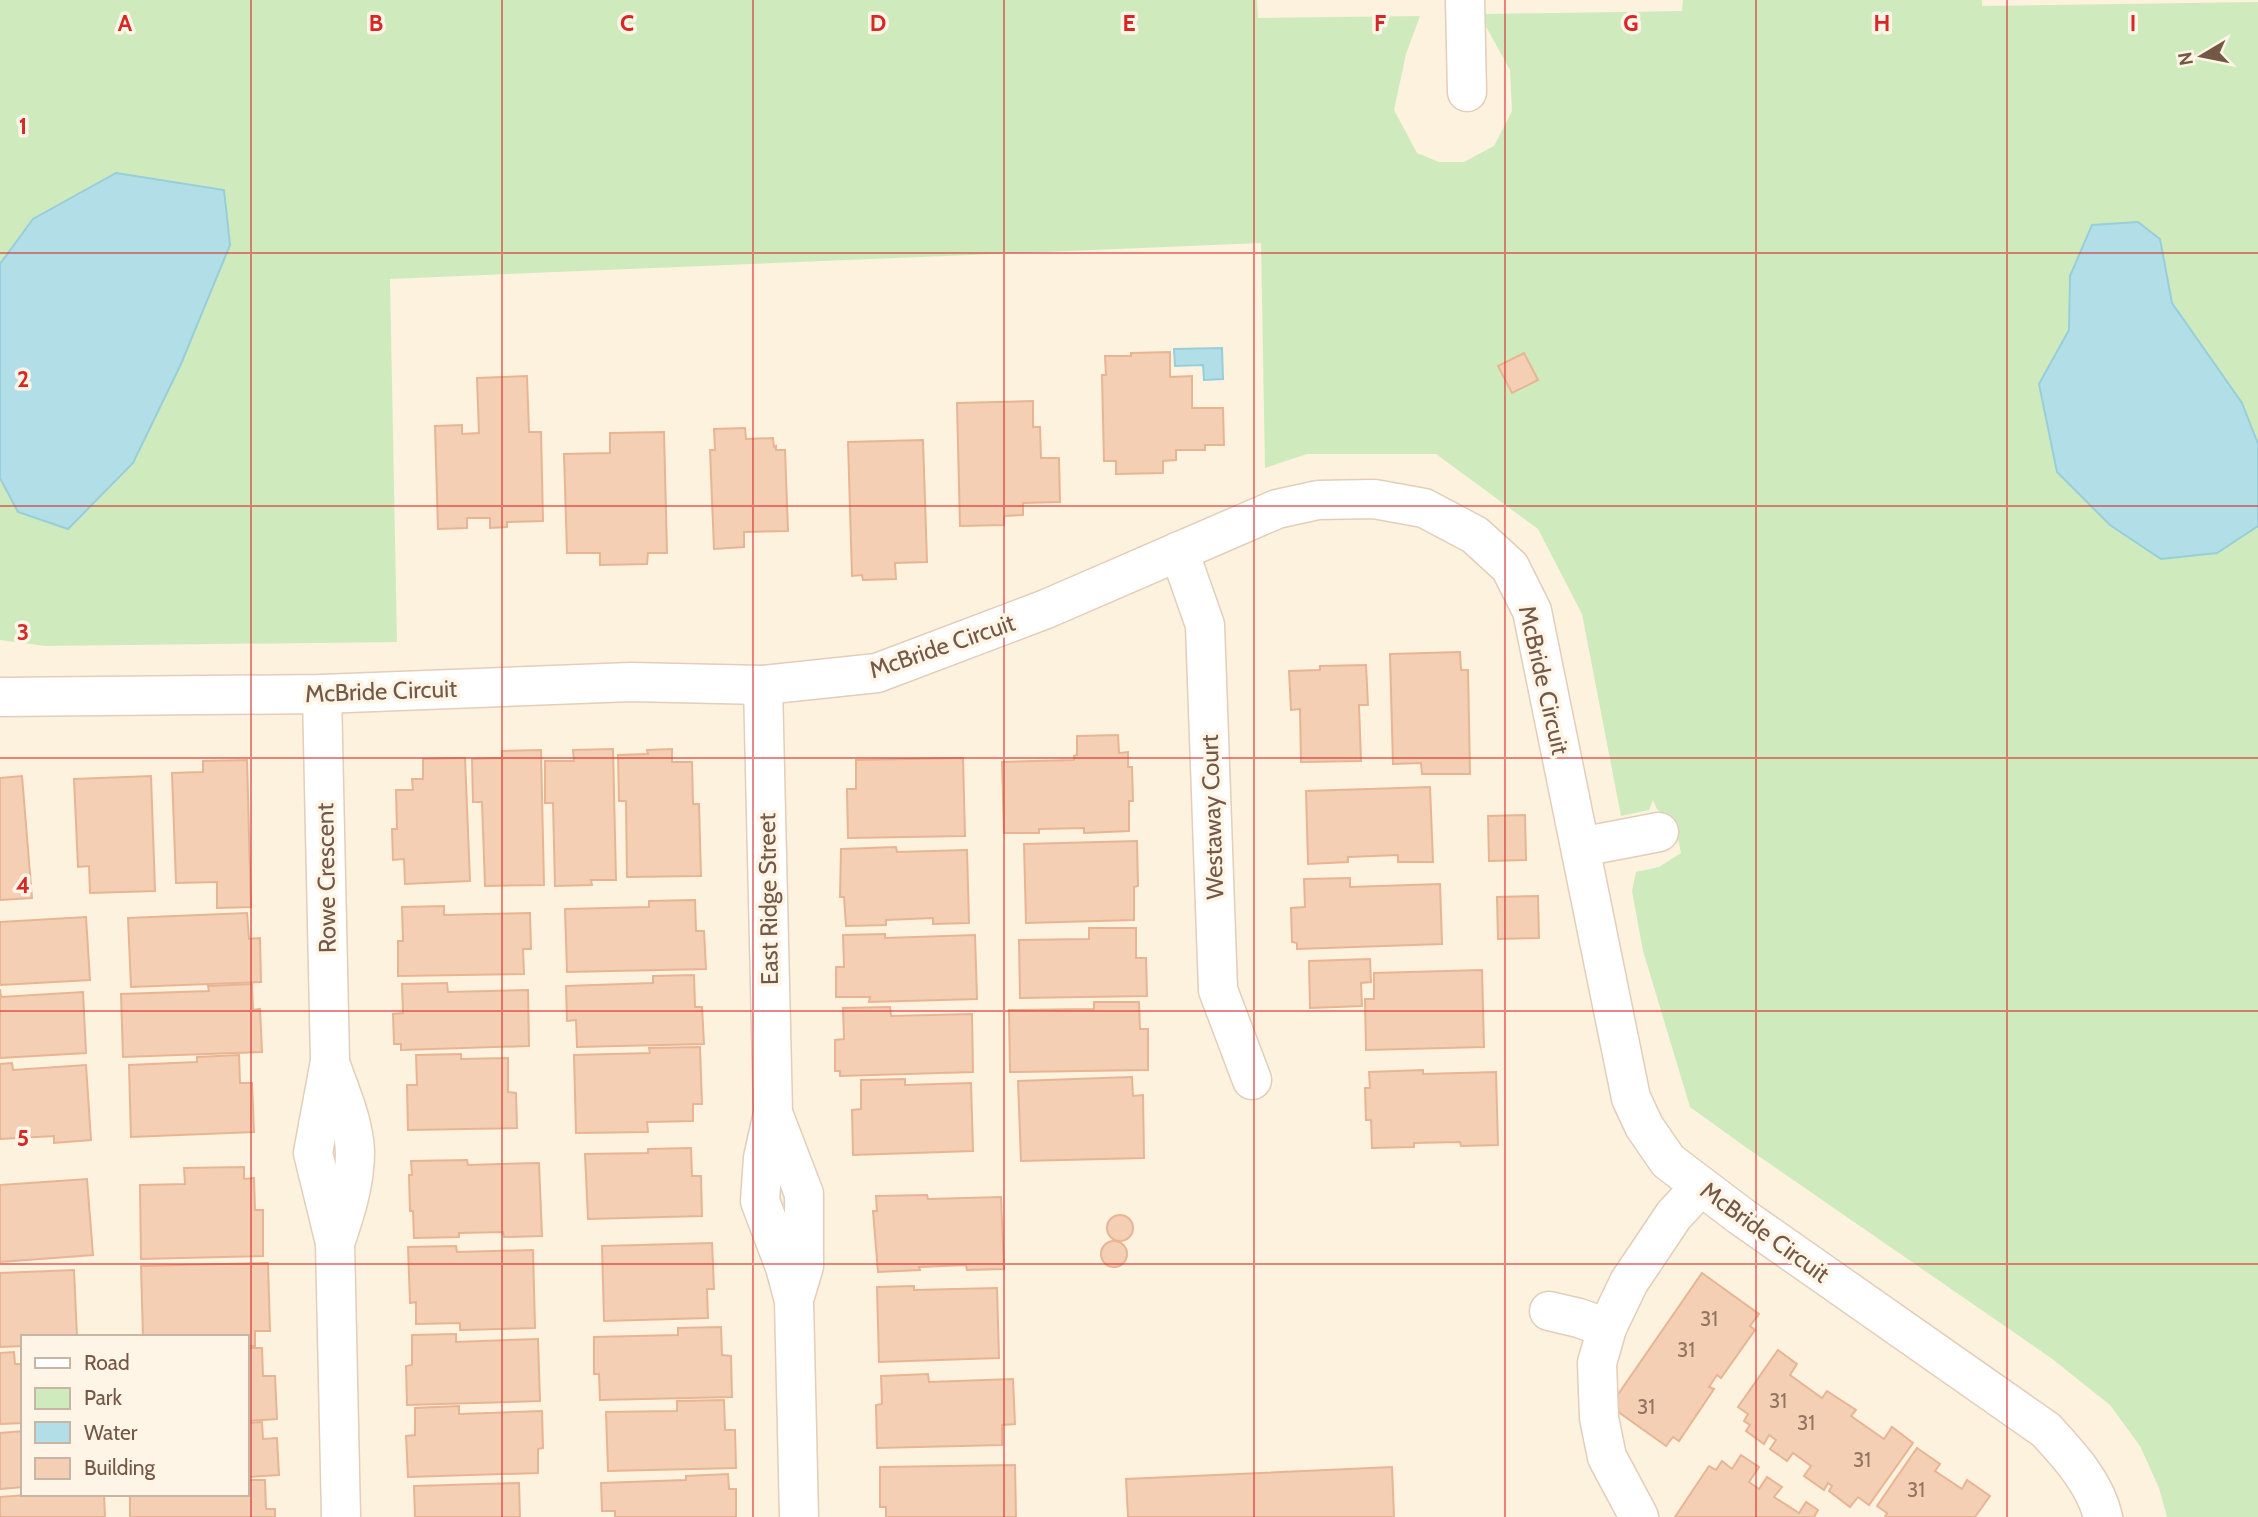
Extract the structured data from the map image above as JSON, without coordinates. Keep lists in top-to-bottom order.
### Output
{
  "streets": {
    "street": [
      "McBride Circuit",
      "Westaway Court",
      "Rowe Crescent",
      "East Ridge Street"
    ]
  },
  "crossings": [
    ["McBride Circuit", "Westaway Court"],
    ["McBride Circuit", "Rowe Crescent"],
    ["McBride Circuit", "East Ridge Street"]
  ],
  "house_numbers": [
    "31",
    "31",
    "31",
    "31",
    "31",
    "31",
    "31"
  ],
  "legend": [
    "Road",
    "Park",
    "Water",
    "Building"
  ],
  "north": "left",
  "grid": {
    "columns": [
      "A",
      "B",
      "C",
      "D",
      "E",
      "F",
      "G",
      "H",
      "I"
    ],
    "rows": [
      "1",
      "2",
      "3",
      "4",
      "5"
    ]
  }
}
